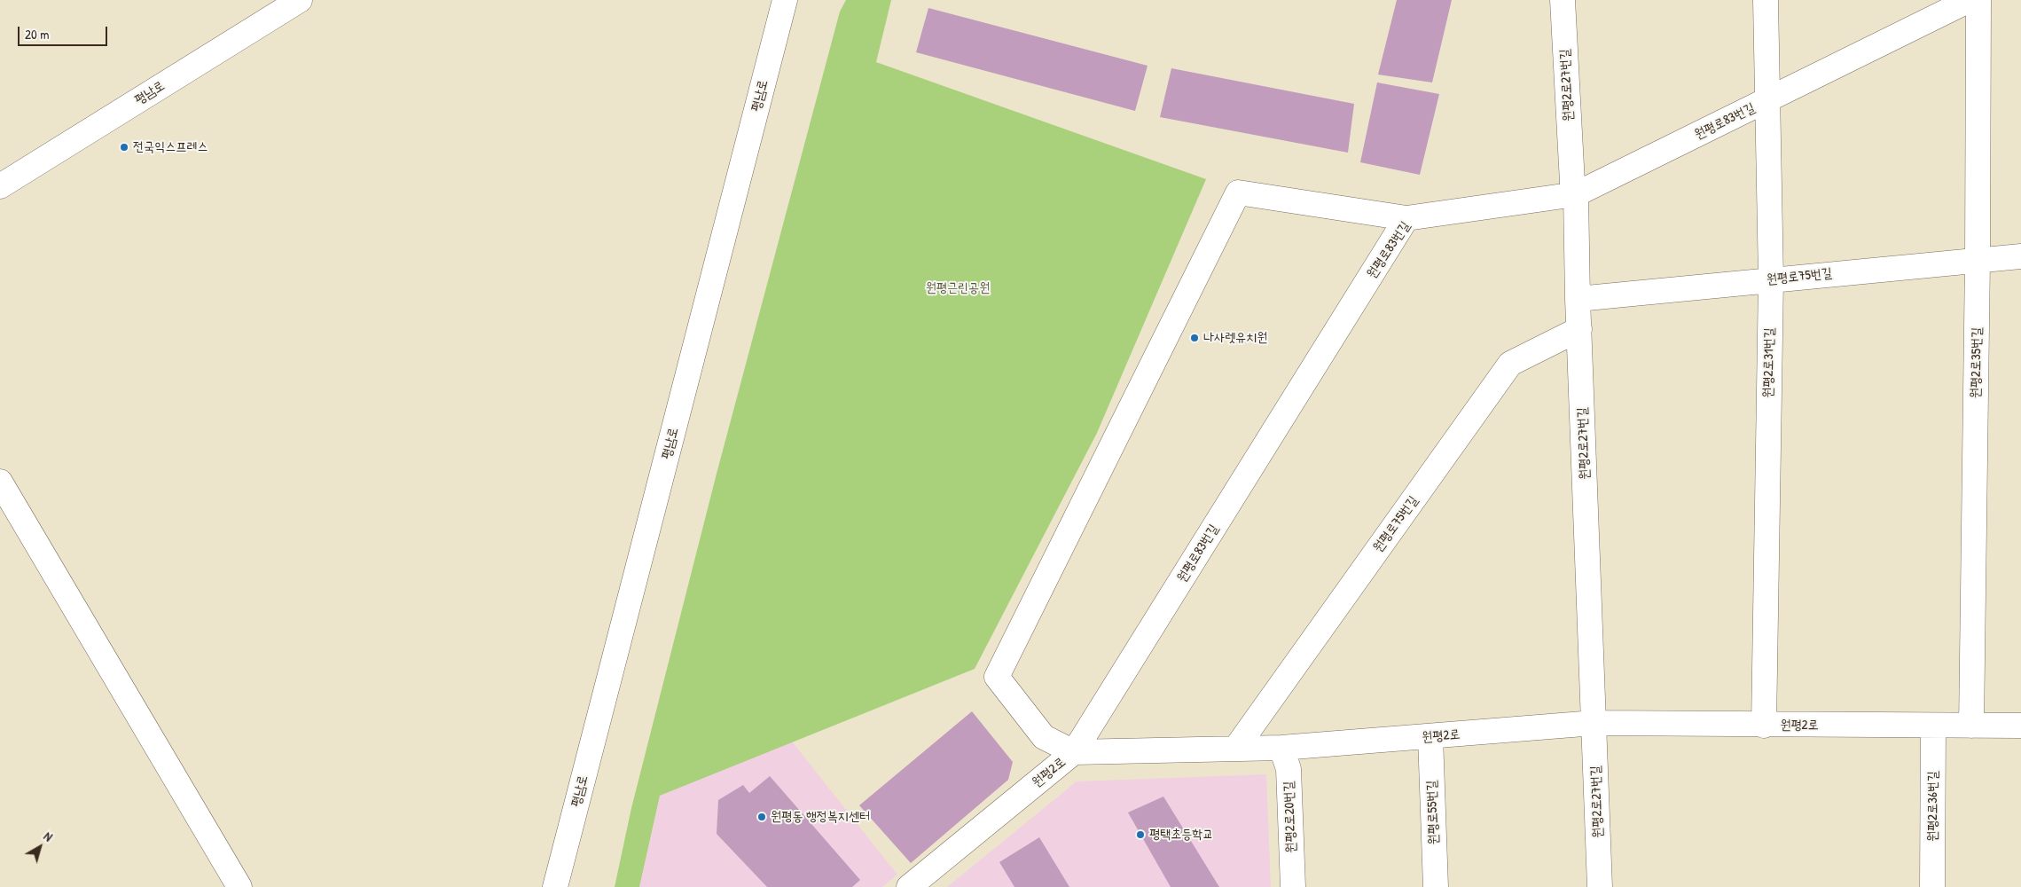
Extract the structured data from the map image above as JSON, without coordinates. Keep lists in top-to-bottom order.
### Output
{
  "streets": {
    "street": [
      "원평2로27번길",
      "평남로",
      "원평로83번길",
      "원평로75번길",
      "원평2로31번길",
      "원평2로35번길",
      "원평2로",
      "원평2로36번길",
      "원평로55번길",
      "원평2로20번길"
    ]
  },
  "crossings": [
    ["원평2로27번길", "원평로83번길"],
    ["원평2로27번길", "원평로75번길"],
    ["원평2로27번길", "원평2로"],
    ["원평로83번길", "원평2로31번길"],
    ["원평로83번길", "원평2로"],
    ["원평로75번길", "원평2로31번길"],
    ["원평로75번길", "원평2로35번길"],
    ["원평로75번길", "원평2로"],
    ["원평2로31번길", "원평2로"],
    ["원평2로35번길", "원평2로"],
    ["원평2로", "원평2로36번길"],
    ["원평2로", "원평로55번길"],
    ["원평2로", "원평2로20번길"]
  ],
  "parks": ["원평근린공원"],
  "places": [
    "전국익스프레스",
    "나사렛유치원",
    "원평동 행정복지센터",
    "평택초등학교"
  ],
  "scale_bar": "20 m",
  "north": "top right"
}
